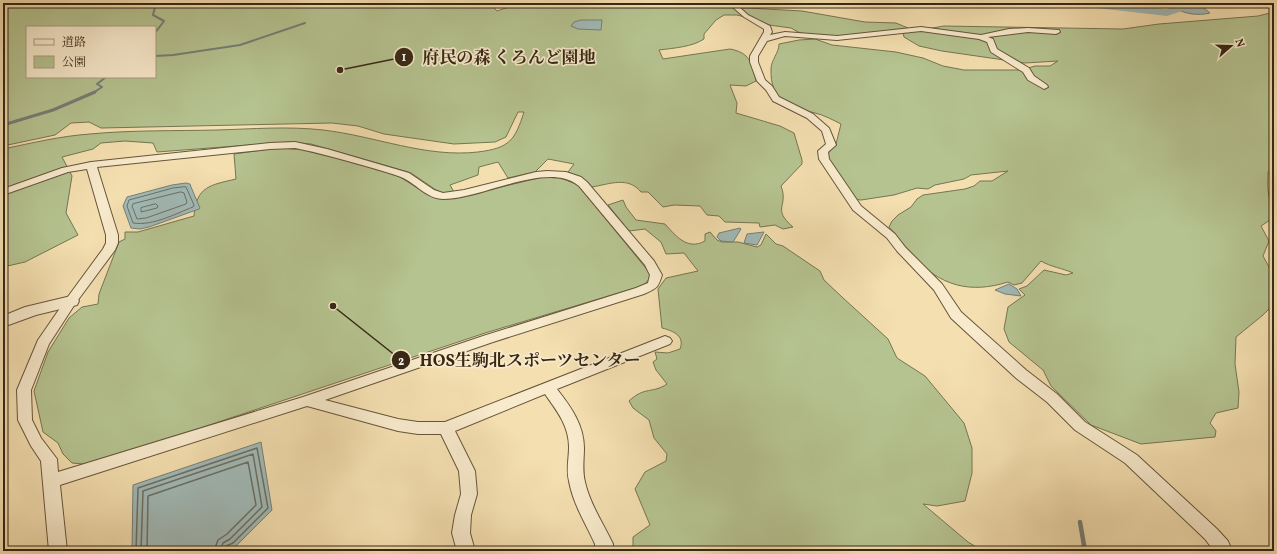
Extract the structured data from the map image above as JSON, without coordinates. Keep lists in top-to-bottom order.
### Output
{
  "places": ["府民の森 くろんど園地", "HOS生駒北スポーツセンター"],
  "legend": ["道路", "公園"],
  "north": "right"
}
